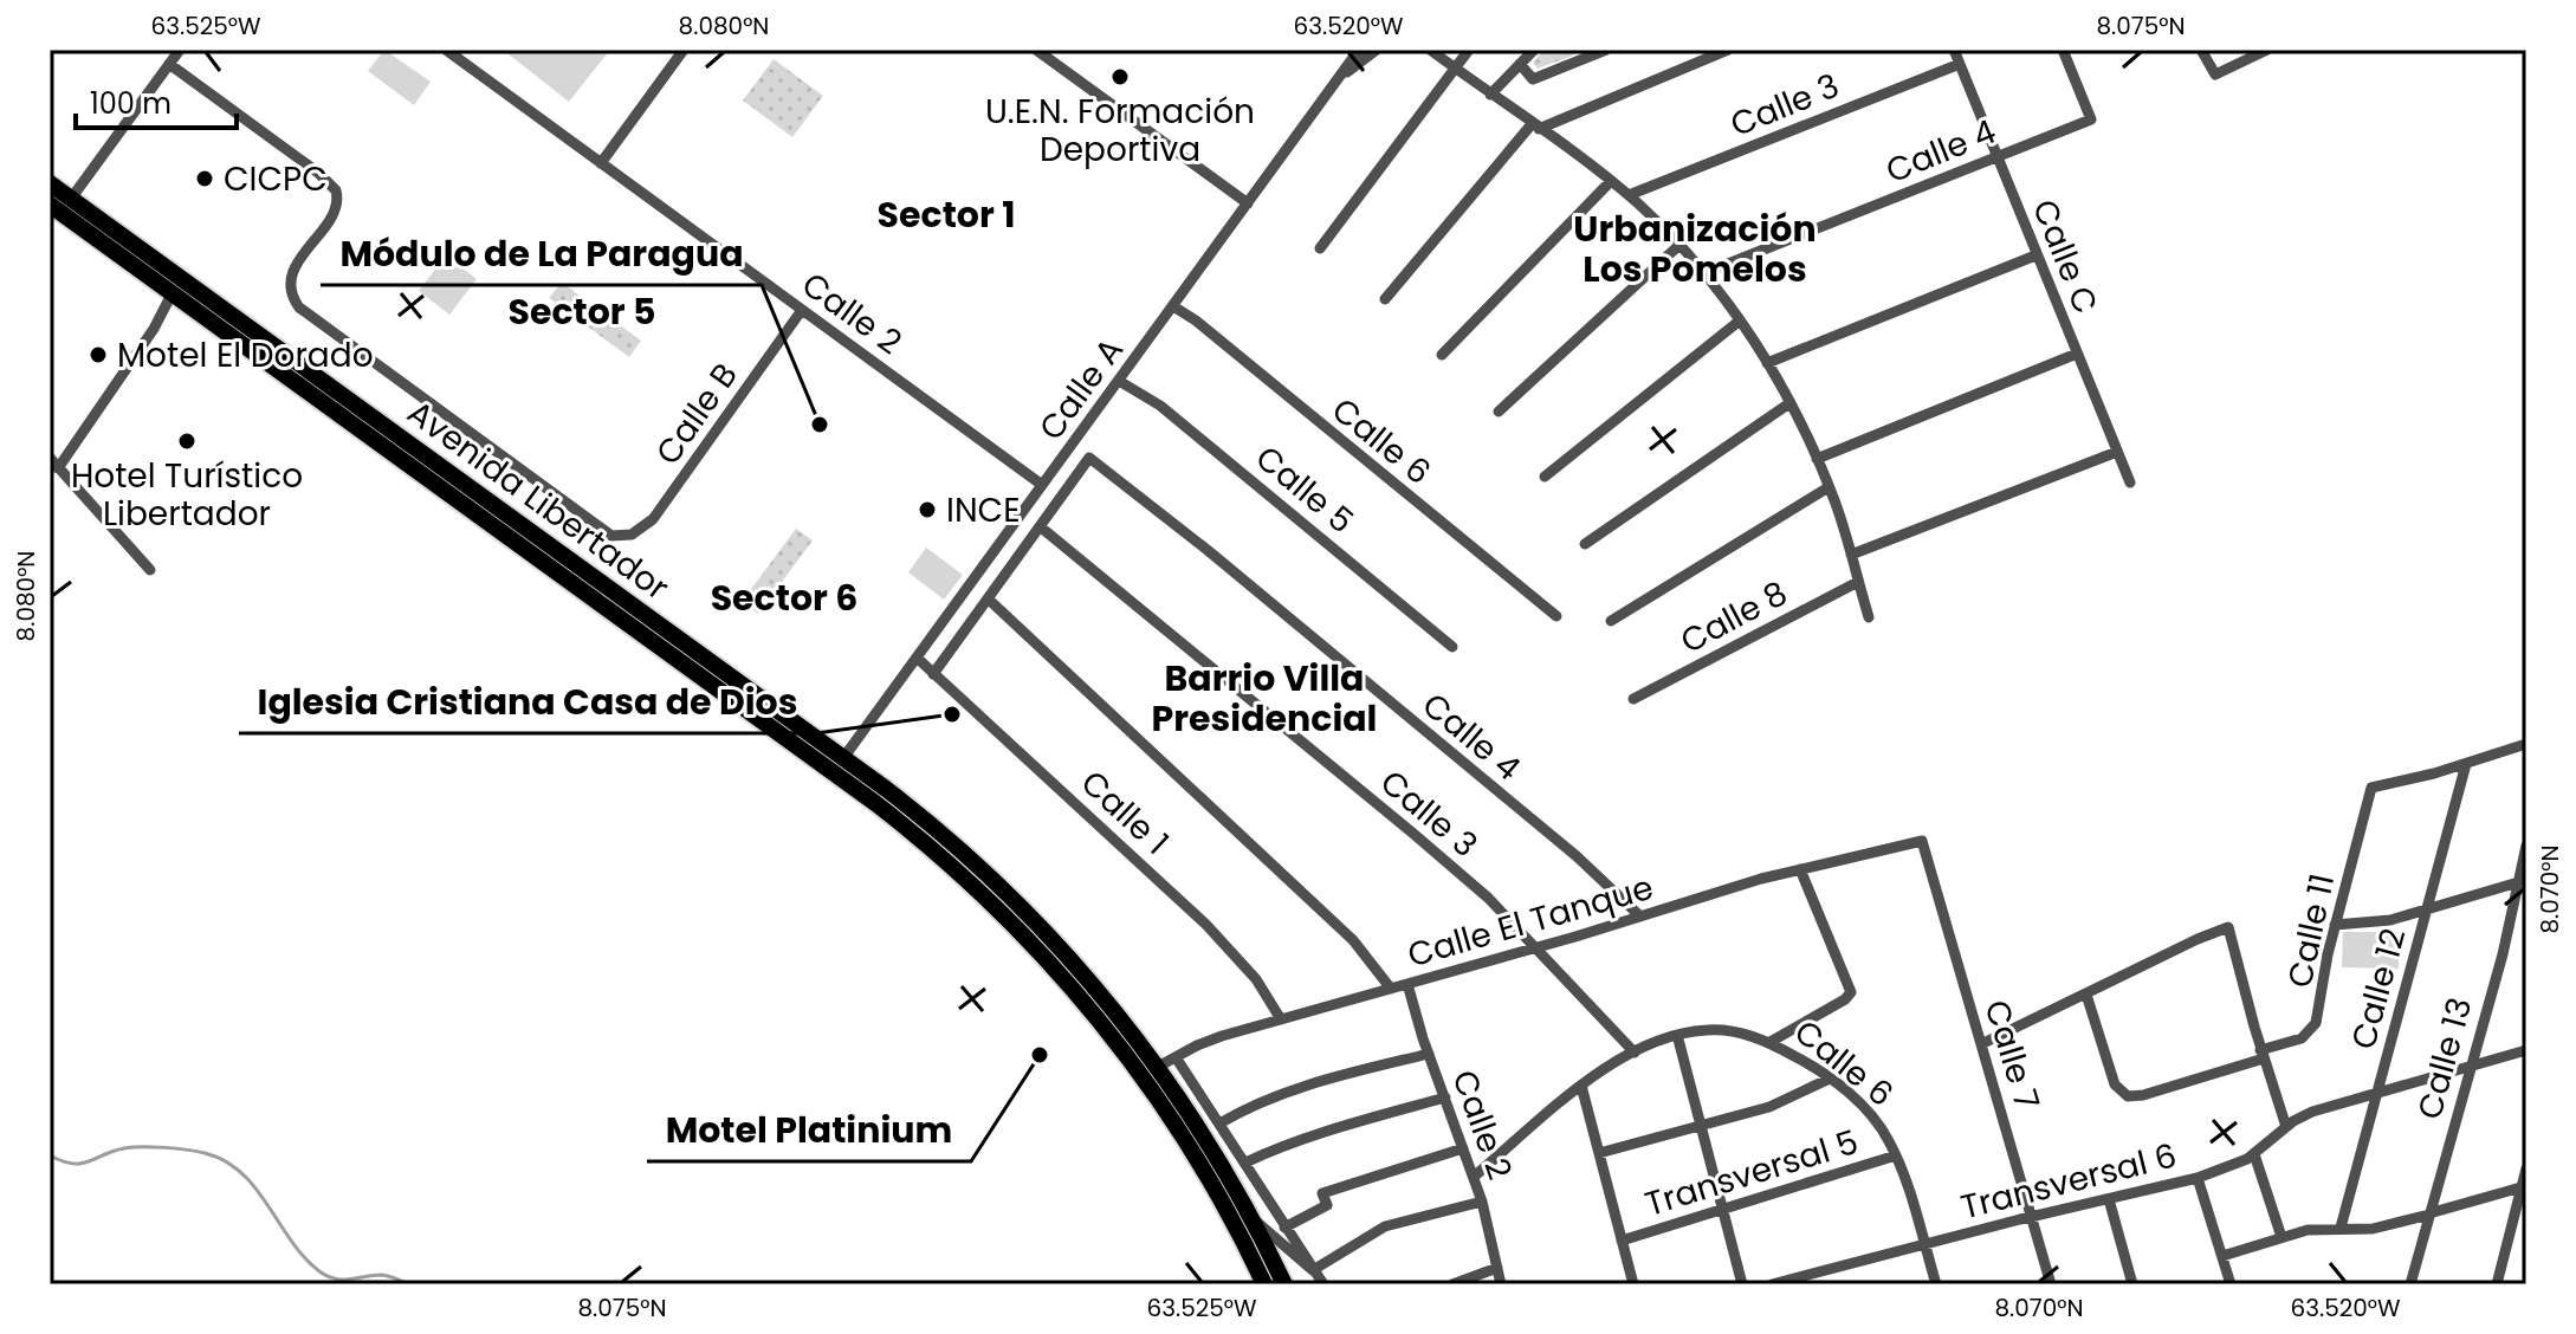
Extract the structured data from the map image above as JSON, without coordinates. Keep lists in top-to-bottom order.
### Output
{
  "streets": {
    "main road": ["Avenida Libertador"],
    "street": [
      "Calle 3",
      "Calle 4",
      "Calle C",
      "Calle 2",
      "Calle A",
      "Calle B",
      "Calle 6",
      "Calle 5",
      "Calle 8",
      "Calle 1",
      "Calle El Tanque",
      "Calle 11",
      "Calle 12",
      "Calle 7",
      "Calle 13",
      "Transversal 5",
      "Transversal 6"
    ]
  },
  "crossings": [
    ["Calle 3", "Calle C"],
    ["Calle 3", "Calle El Tanque"],
    ["Calle 4", "Calle C"],
    ["Calle 4", "Calle 2"],
    ["Calle 4", "Calle El Tanque"],
    ["Calle 2", "Calle A"],
    ["Calle 2", "Calle B"],
    ["Calle 2", "Calle El Tanque"],
    ["Calle A", "Calle 6"],
    ["Calle A", "Calle 5"],
    ["Calle A", "Avenida Libertador"],
    ["Calle A", "Calle 1"],
    ["Calle 6", "Calle El Tanque"],
    ["Calle 6", "Transversal 5"],
    ["Calle 6", "Transversal 6"],
    ["Avenida Libertador", "Calle El Tanque"],
    ["Calle 1", "Calle El Tanque"],
    ["Calle El Tanque", "Calle 7"],
    ["Calle 11", "Calle 12"],
    ["Calle 12", "Transversal 6"],
    ["Calle 7", "Transversal 6"],
    ["Calle 13", "Transversal 6"]
  ],
  "districts": [
    "Sector 1",
    "Urbanización Los Pomelos",
    "Sector 5",
    "Sector 6",
    "Barrio Villa Presidencial"
  ],
  "places": [
    "U.E.N. Formación Deportiva",
    "CICPC",
    "Motel El Dorado",
    "Módulo de La Paragua",
    "Hotel Turístico Libertador",
    "INCE",
    "Iglesia Cristiana Casa de Dios",
    "Motel Platinium"
  ],
  "scale_bar": "100 m",
  "coordinates": [
    "63.525°W",
    "8.080°N",
    "63.520°W",
    "8.075°N",
    "8.070°N"
  ]
}
